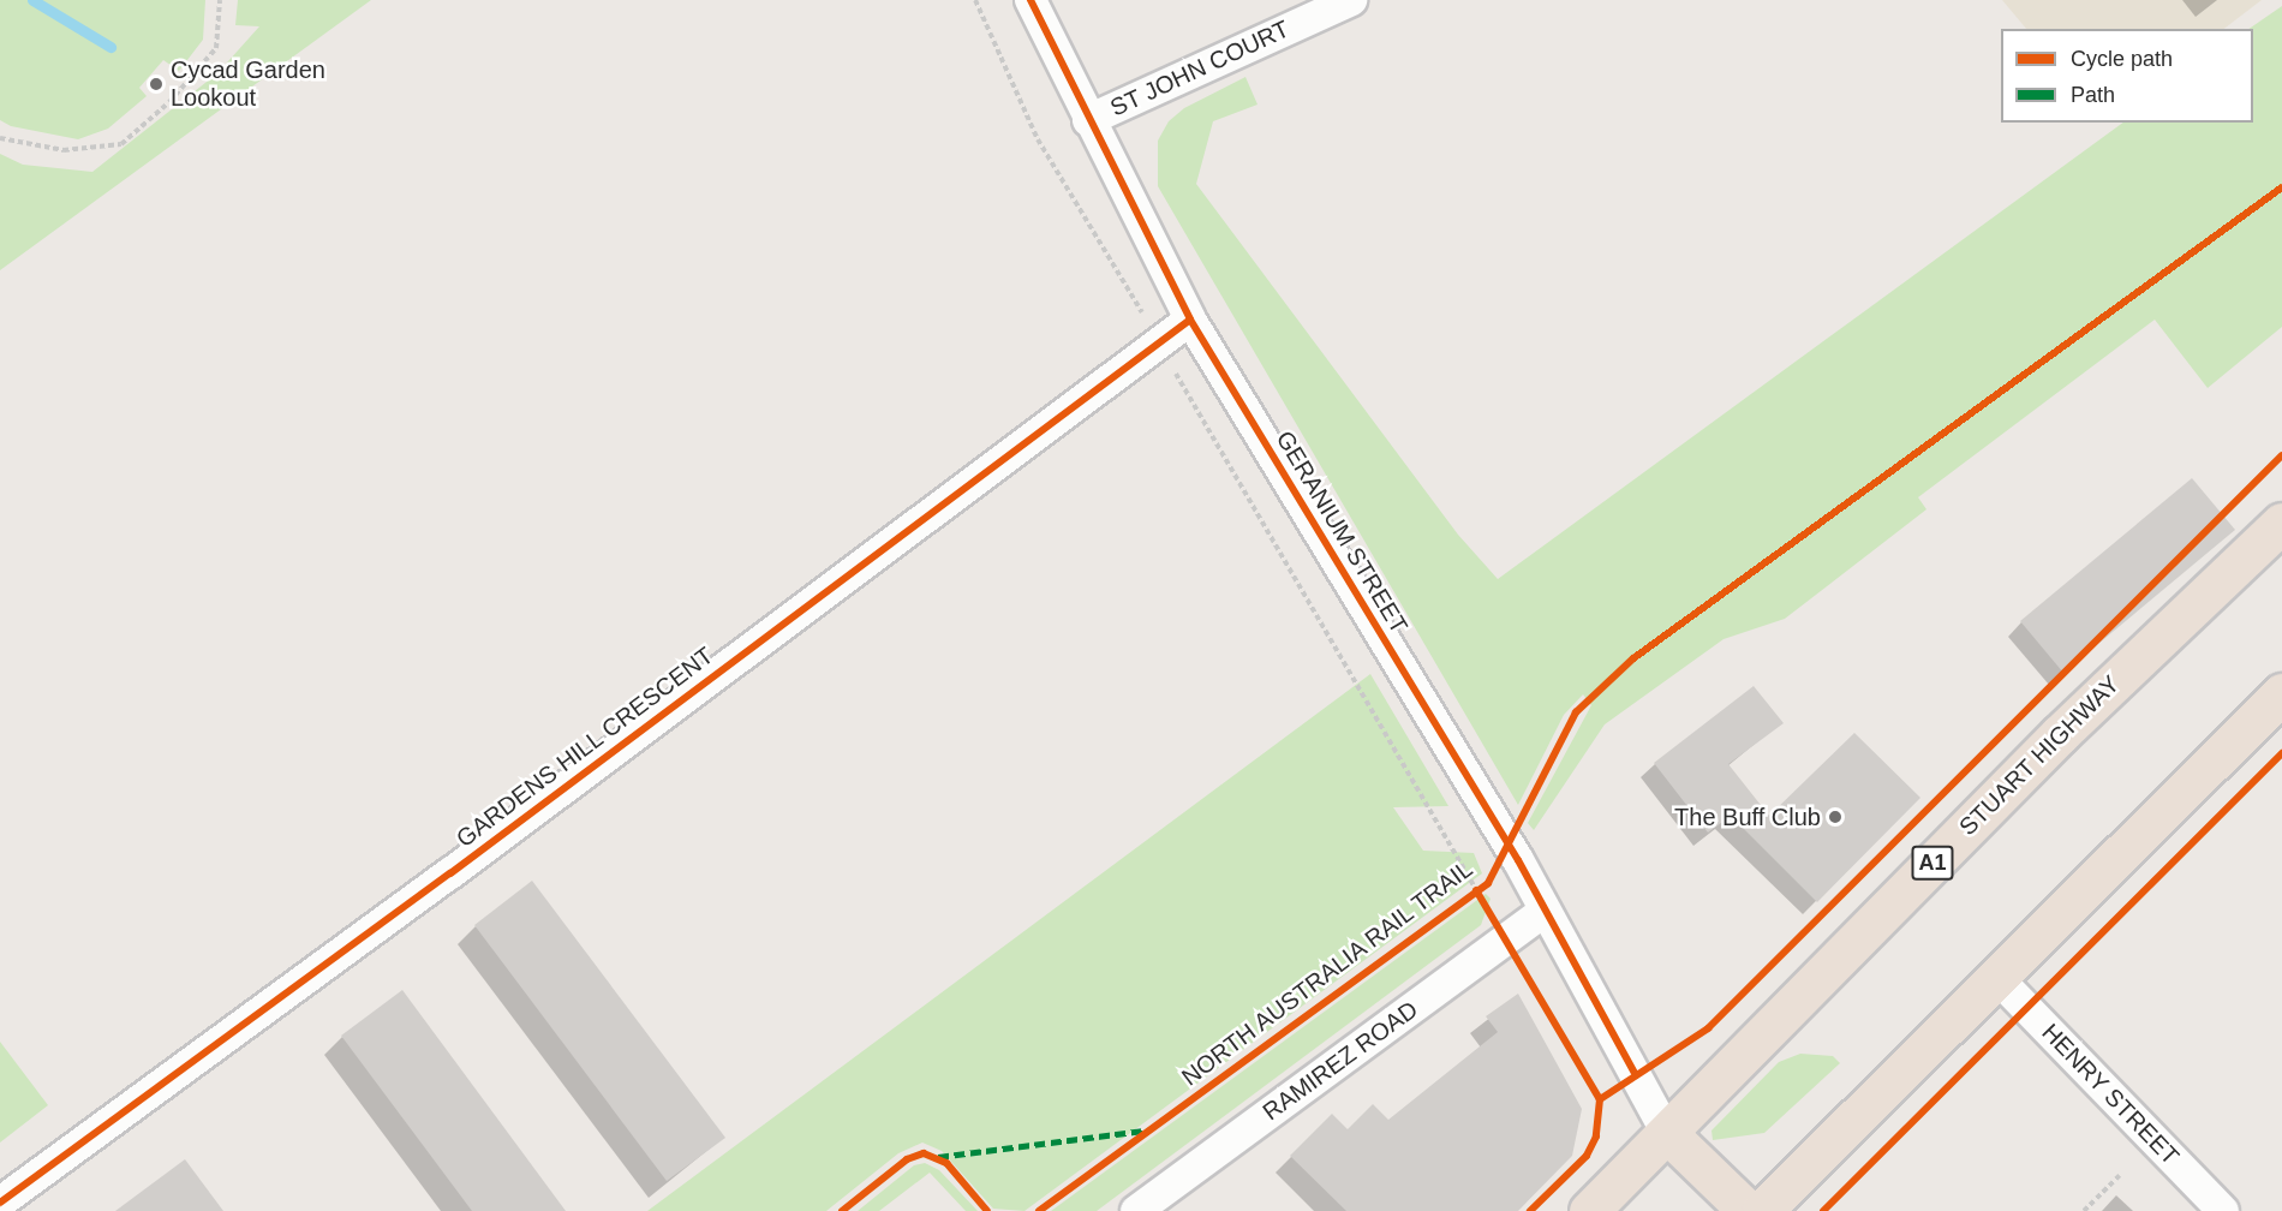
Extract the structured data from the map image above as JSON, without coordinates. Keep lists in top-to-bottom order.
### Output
{
  "streets": {
    "highway": ["STUART HIGHWAY", "A1"],
    "street": [
      "ST JOHN COURT",
      "GERANIUM STREET",
      "GARDENS HILL CRESCENT",
      "RAMIREZ ROAD",
      "HENRY STREET"
    ],
    "cycle path": ["NORTH AUSTRALIA RAIL TRAIL"]
  },
  "crossings": [
    ["ST JOHN COURT", "GERANIUM STREET"],
    ["GERANIUM STREET", "GARDENS HILL CRESCENT"],
    ["GERANIUM STREET", "STUART HIGHWAY"],
    ["GERANIUM STREET", "NORTH AUSTRALIA RAIL TRAIL"],
    ["GERANIUM STREET", "RAMIREZ ROAD"]
  ],
  "places": ["Cycad Garden Lookout", "The Buff Club"],
  "legend": ["Cycle path", "Path"]
}
